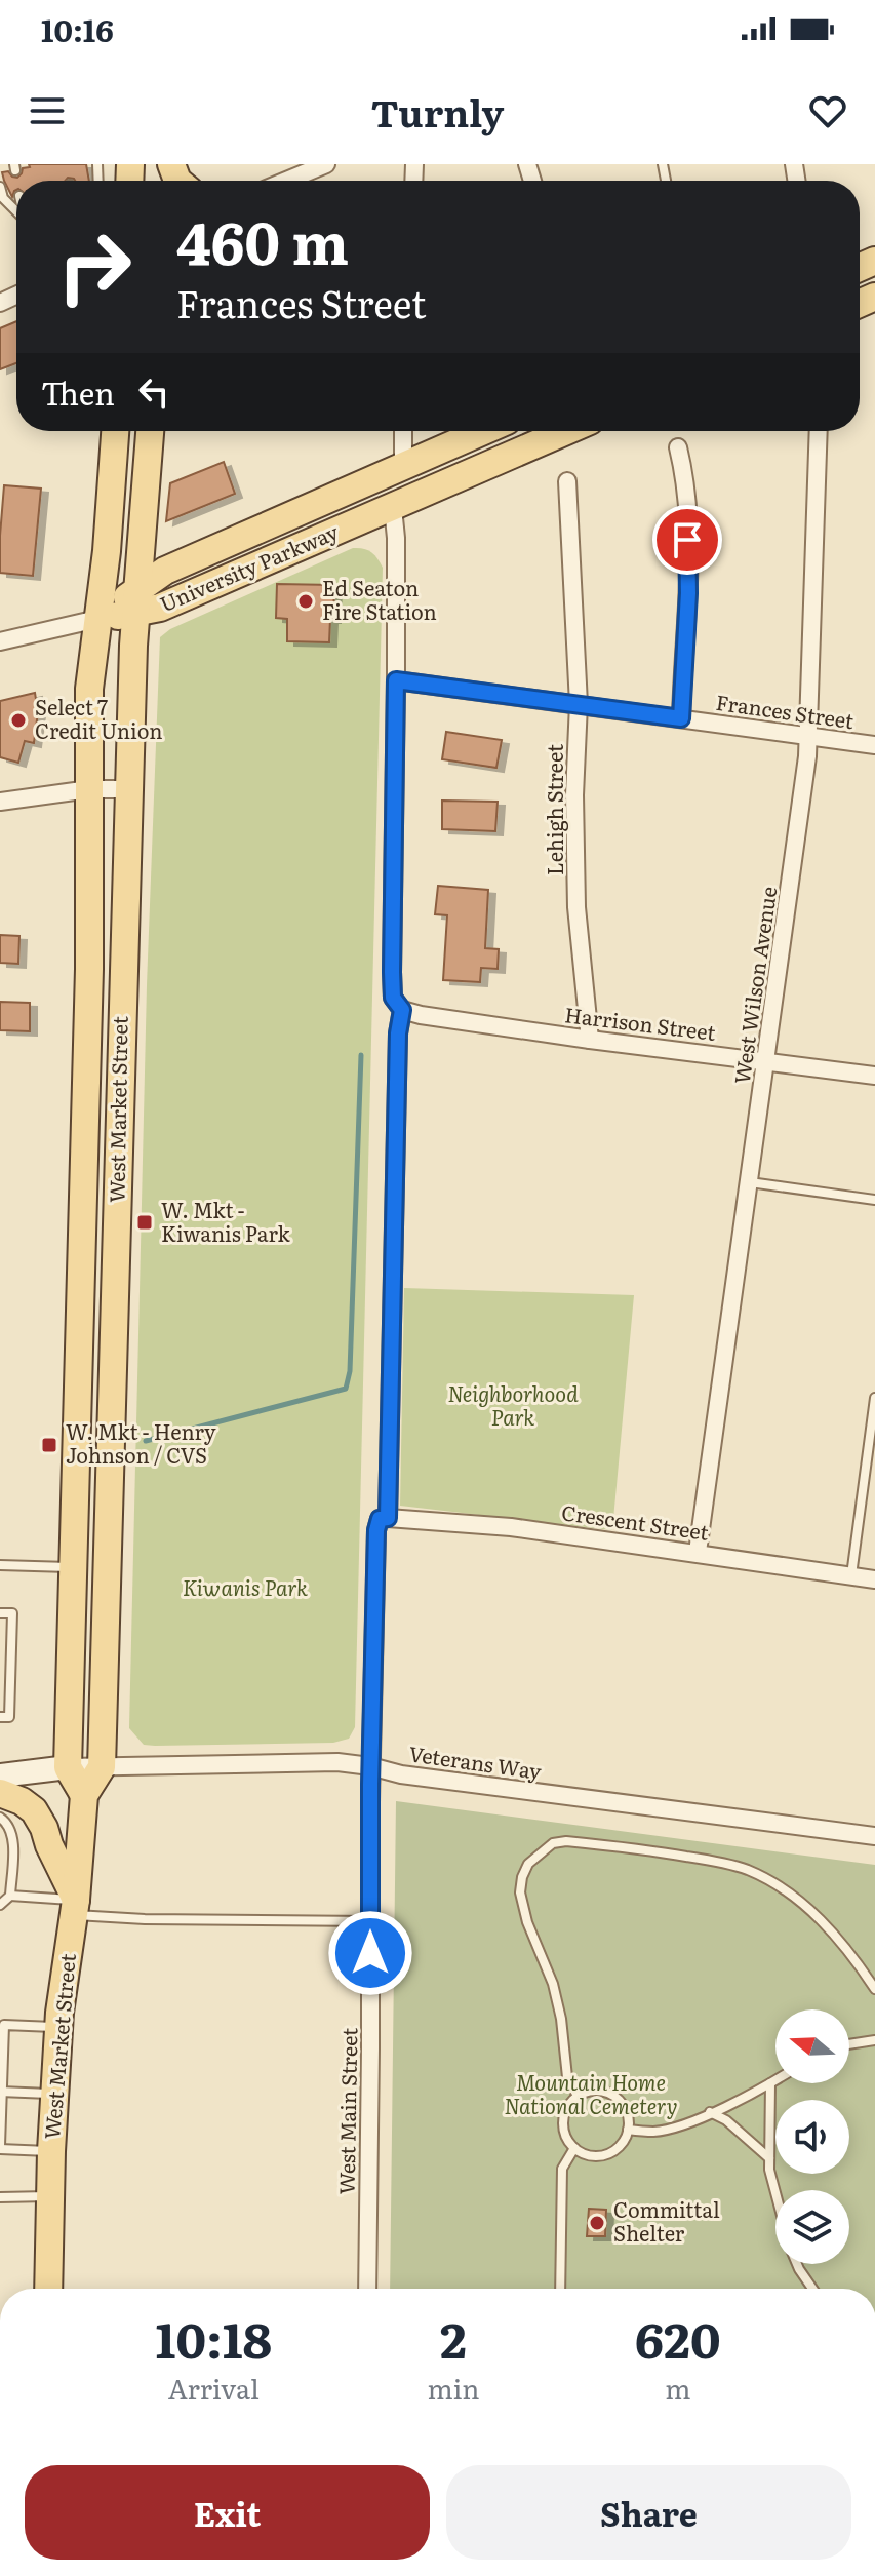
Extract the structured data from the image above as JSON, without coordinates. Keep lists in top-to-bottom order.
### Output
{
  "streets": {
    "main road": ["University Parkway", "West Market Street"],
    "street": [
      "Frances Street",
      "Lehigh Street",
      "West Wilson Avenue",
      "Harrison Street",
      "Crescent Street",
      "Veterans Way",
      "West Main Street"
    ]
  },
  "crossings": [
    ["University Parkway", "West Market Street"],
    ["University Parkway", "West Main Street"],
    ["Frances Street", "Lehigh Street"],
    ["Frances Street", "West Wilson Avenue"],
    ["Frances Street", "West Main Street"],
    ["Lehigh Street", "Harrison Street"],
    ["West Wilson Avenue", "Harrison Street"],
    ["West Wilson Avenue", "Crescent Street"],
    ["Harrison Street", "West Main Street"],
    ["West Market Street", "Veterans Way"],
    ["Crescent Street", "West Main Street"],
    ["Veterans Way", "West Main Street"]
  ],
  "parks": ["Neighborhood Park", "Kiwanis Park", "Mountain Home National Cemetery"],
  "places": {
    "other": ["Ed Seaton Fire Station", "Select 7 Credit Union", "Committal Shelter"],
    "transit": ["W. Mkt - Kiwanis Park", "W. Mkt - Henry Johnson / CVS"]
  },
  "north": "left",
  "page": {
    "status": "10:16",
    "header": "Turnly",
    "turn": ["460 m", "Frances Street"],
    "then": "Then",
    "eta": [
      "10:18",
      "Arrival",
      "2",
      "min",
      "620",
      "m"
    ],
    "buttons": ["Exit", "Share"]
  }
}
